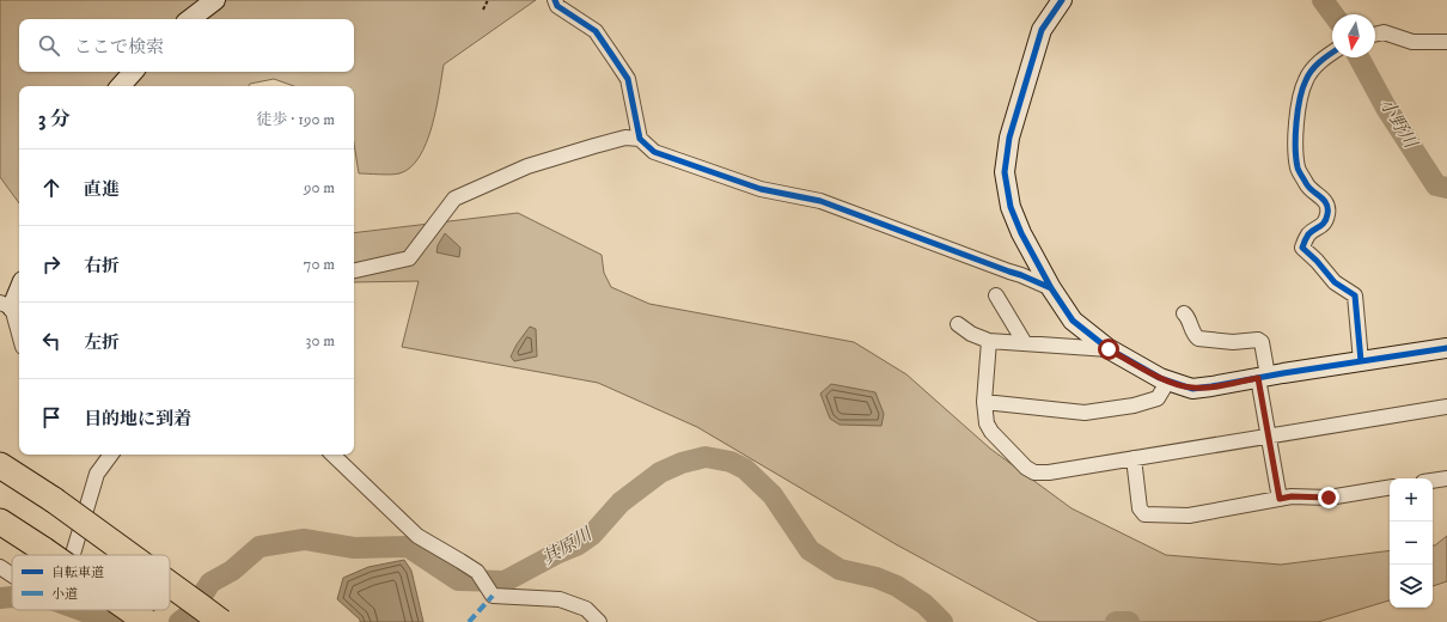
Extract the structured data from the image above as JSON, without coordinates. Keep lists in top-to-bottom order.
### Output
{
  "water": ["小野川", "其原川"],
  "legend": ["自転車道", "小道"],
  "north": "bottom",
  "page": {
    "search": "ここで検索",
    "heading": ["3 分", "徒歩 · 190 m"],
    "list": [
      ["直進", "90 m"],
      ["右折", "70 m"],
      ["左折", "30 m"],
      "目的地に到着"
    ],
    "map_buttons": ["+", "−"]
  }
}
